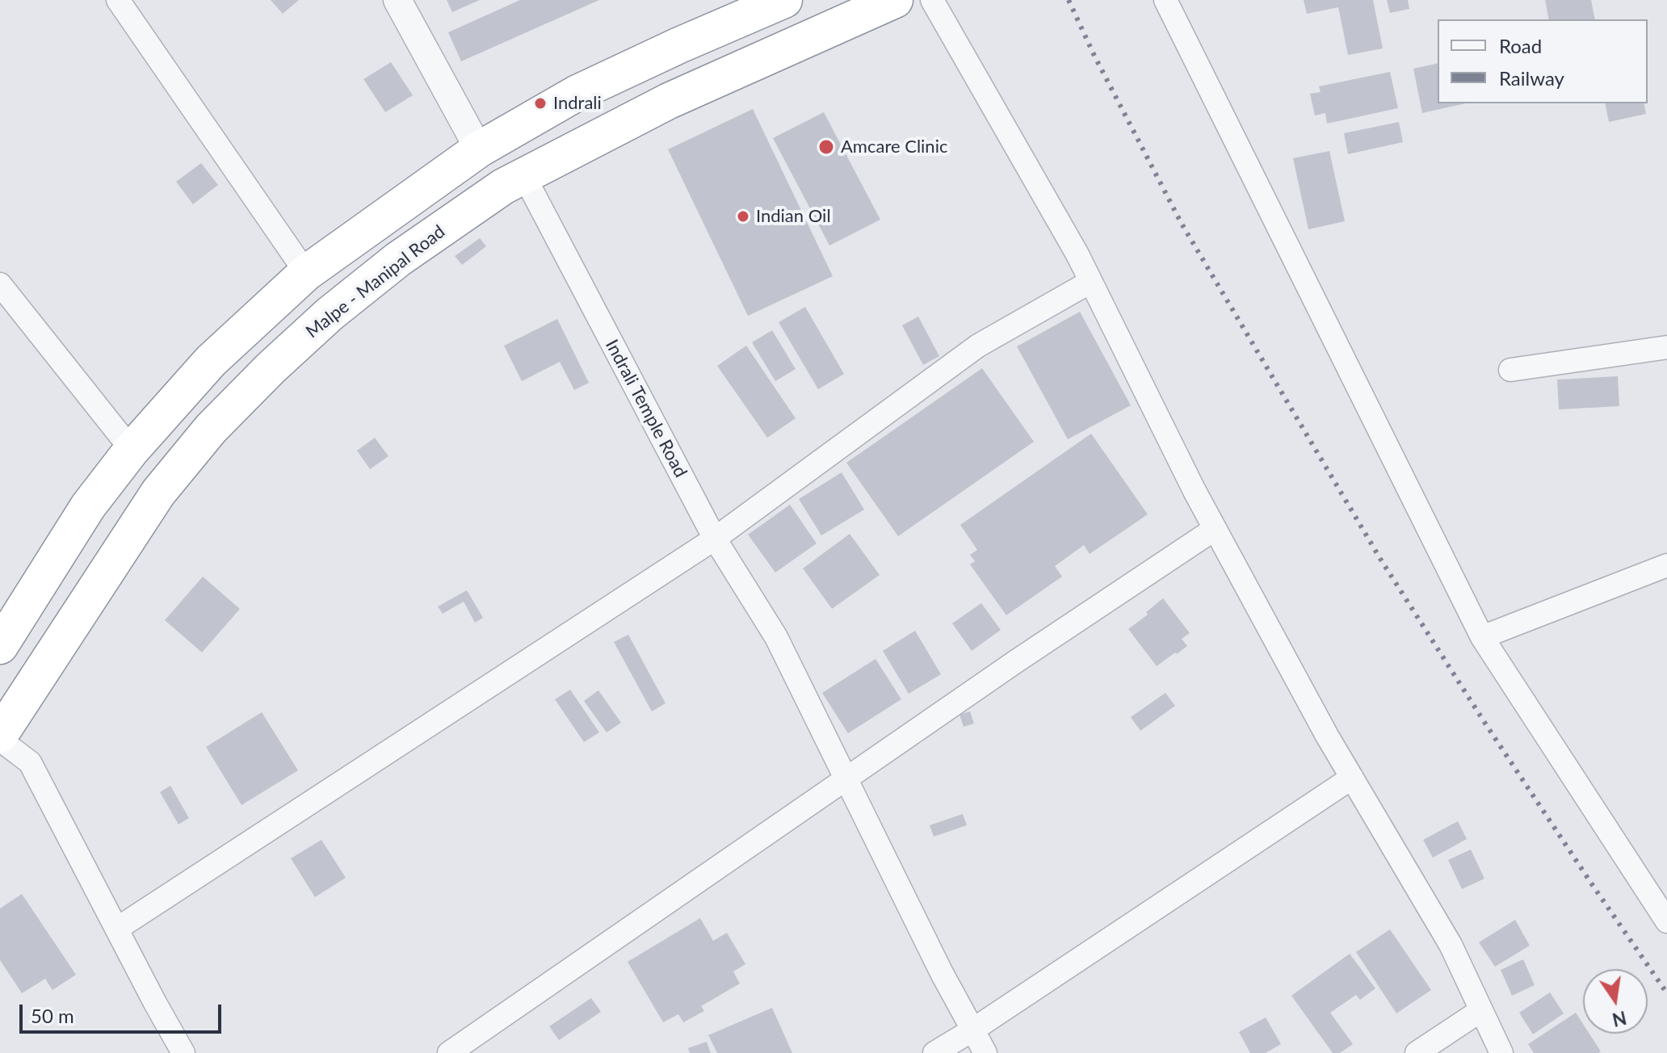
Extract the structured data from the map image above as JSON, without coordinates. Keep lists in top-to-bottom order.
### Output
{
  "streets": {
    "highway": ["Malpe - Manipal Road"],
    "street": ["Indrali Temple Road"]
  },
  "crossings": [
    ["Malpe - Manipal Road", "Indrali Temple Road"]
  ],
  "places": ["Indrali", "Amcare Clinic", "Indian Oil"],
  "legend": ["Road", "Railway"],
  "scale_bar": "50 m",
  "north": "bottom"
}
